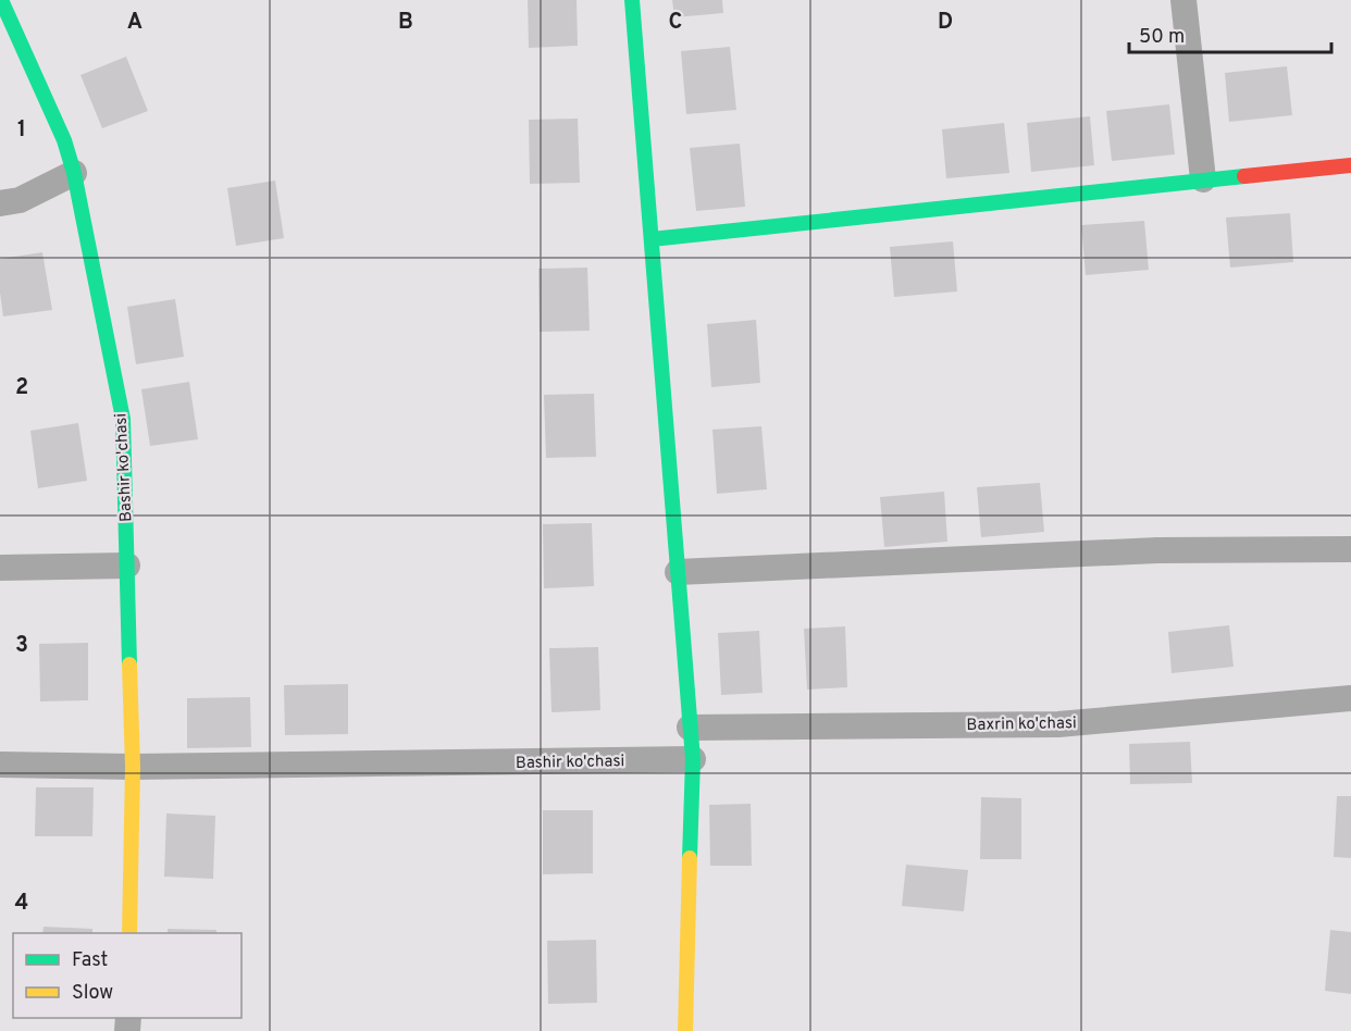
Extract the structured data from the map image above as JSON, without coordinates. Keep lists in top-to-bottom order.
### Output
{
  "streets": {
    "street": ["Bashir ko'chasi", "Baxrin ko'chasi"]
  },
  "legend": ["Fast", "Slow"],
  "scale_bar": "50 m",
  "grid": {
    "columns": [
      "A",
      "B",
      "C",
      "D"
    ],
    "rows": [
      "1",
      "2",
      "3",
      "4"
    ]
  }
}
